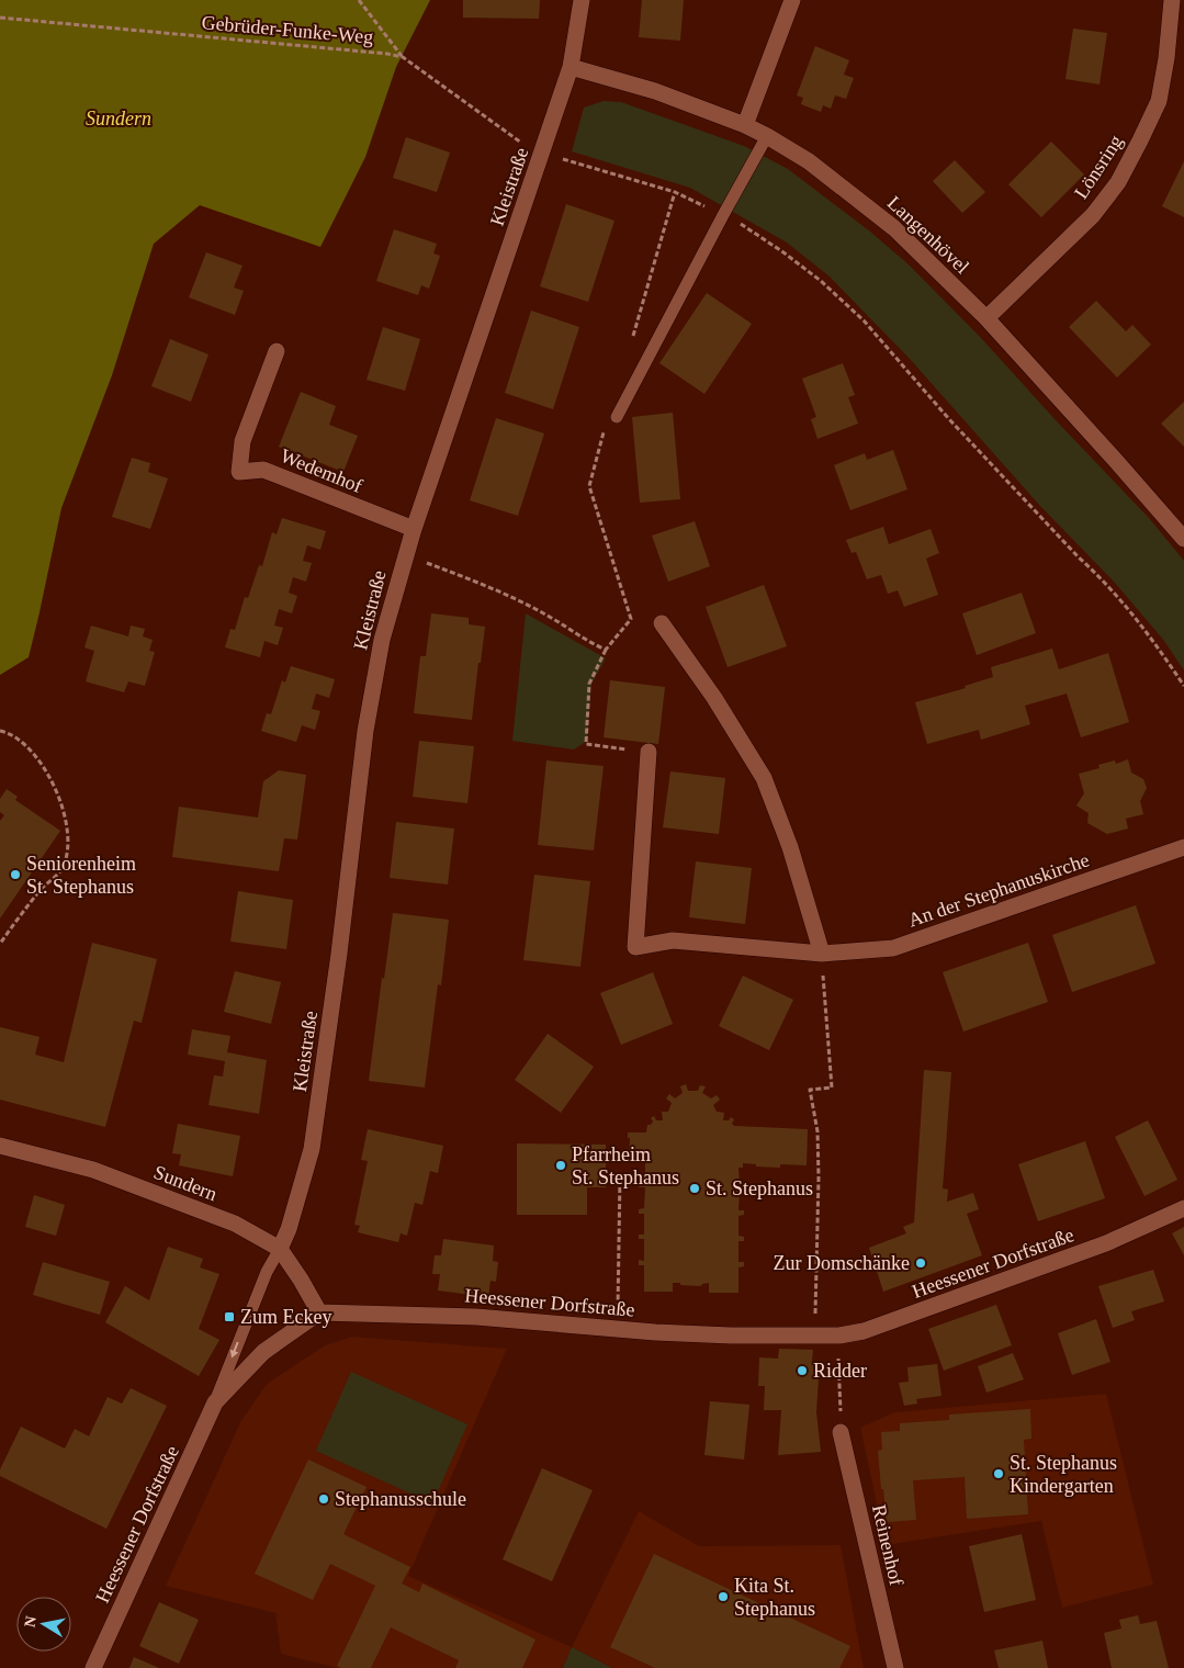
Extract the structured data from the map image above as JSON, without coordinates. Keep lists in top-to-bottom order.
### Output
{
  "streets": {
    "street": [
      "Lönsring",
      "Kleistraße",
      "Langenhövel",
      "Wedemhof",
      "An der Stephanuskirche",
      "Sundern",
      "Heessener Dorfstraße",
      "Reinenhof"
    ],
    "path": ["Gebrüder-Funke-Weg"]
  },
  "crossings": [
    ["Gebrüder-Funke-Weg", "Kleistraße"],
    ["Lönsring", "Langenhövel"],
    ["Kleistraße", "Langenhövel"],
    ["Kleistraße", "Wedemhof"],
    ["Kleistraße", "Sundern"],
    ["Sundern", "Heessener Dorfstraße"]
  ],
  "parks": ["Sundern"],
  "places": {
    "other": [
      "Seniorenheim St. Stephanus",
      "Pfarrheim St. Stephanus",
      "St. Stephanus",
      "Zur Domschänke",
      "Ridder",
      "St. Stephanus Kindergarten",
      "Stephanusschule",
      "Kita St. Stephanus"
    ],
    "transit": ["Zum Eckey"]
  },
  "north": "left"
}
